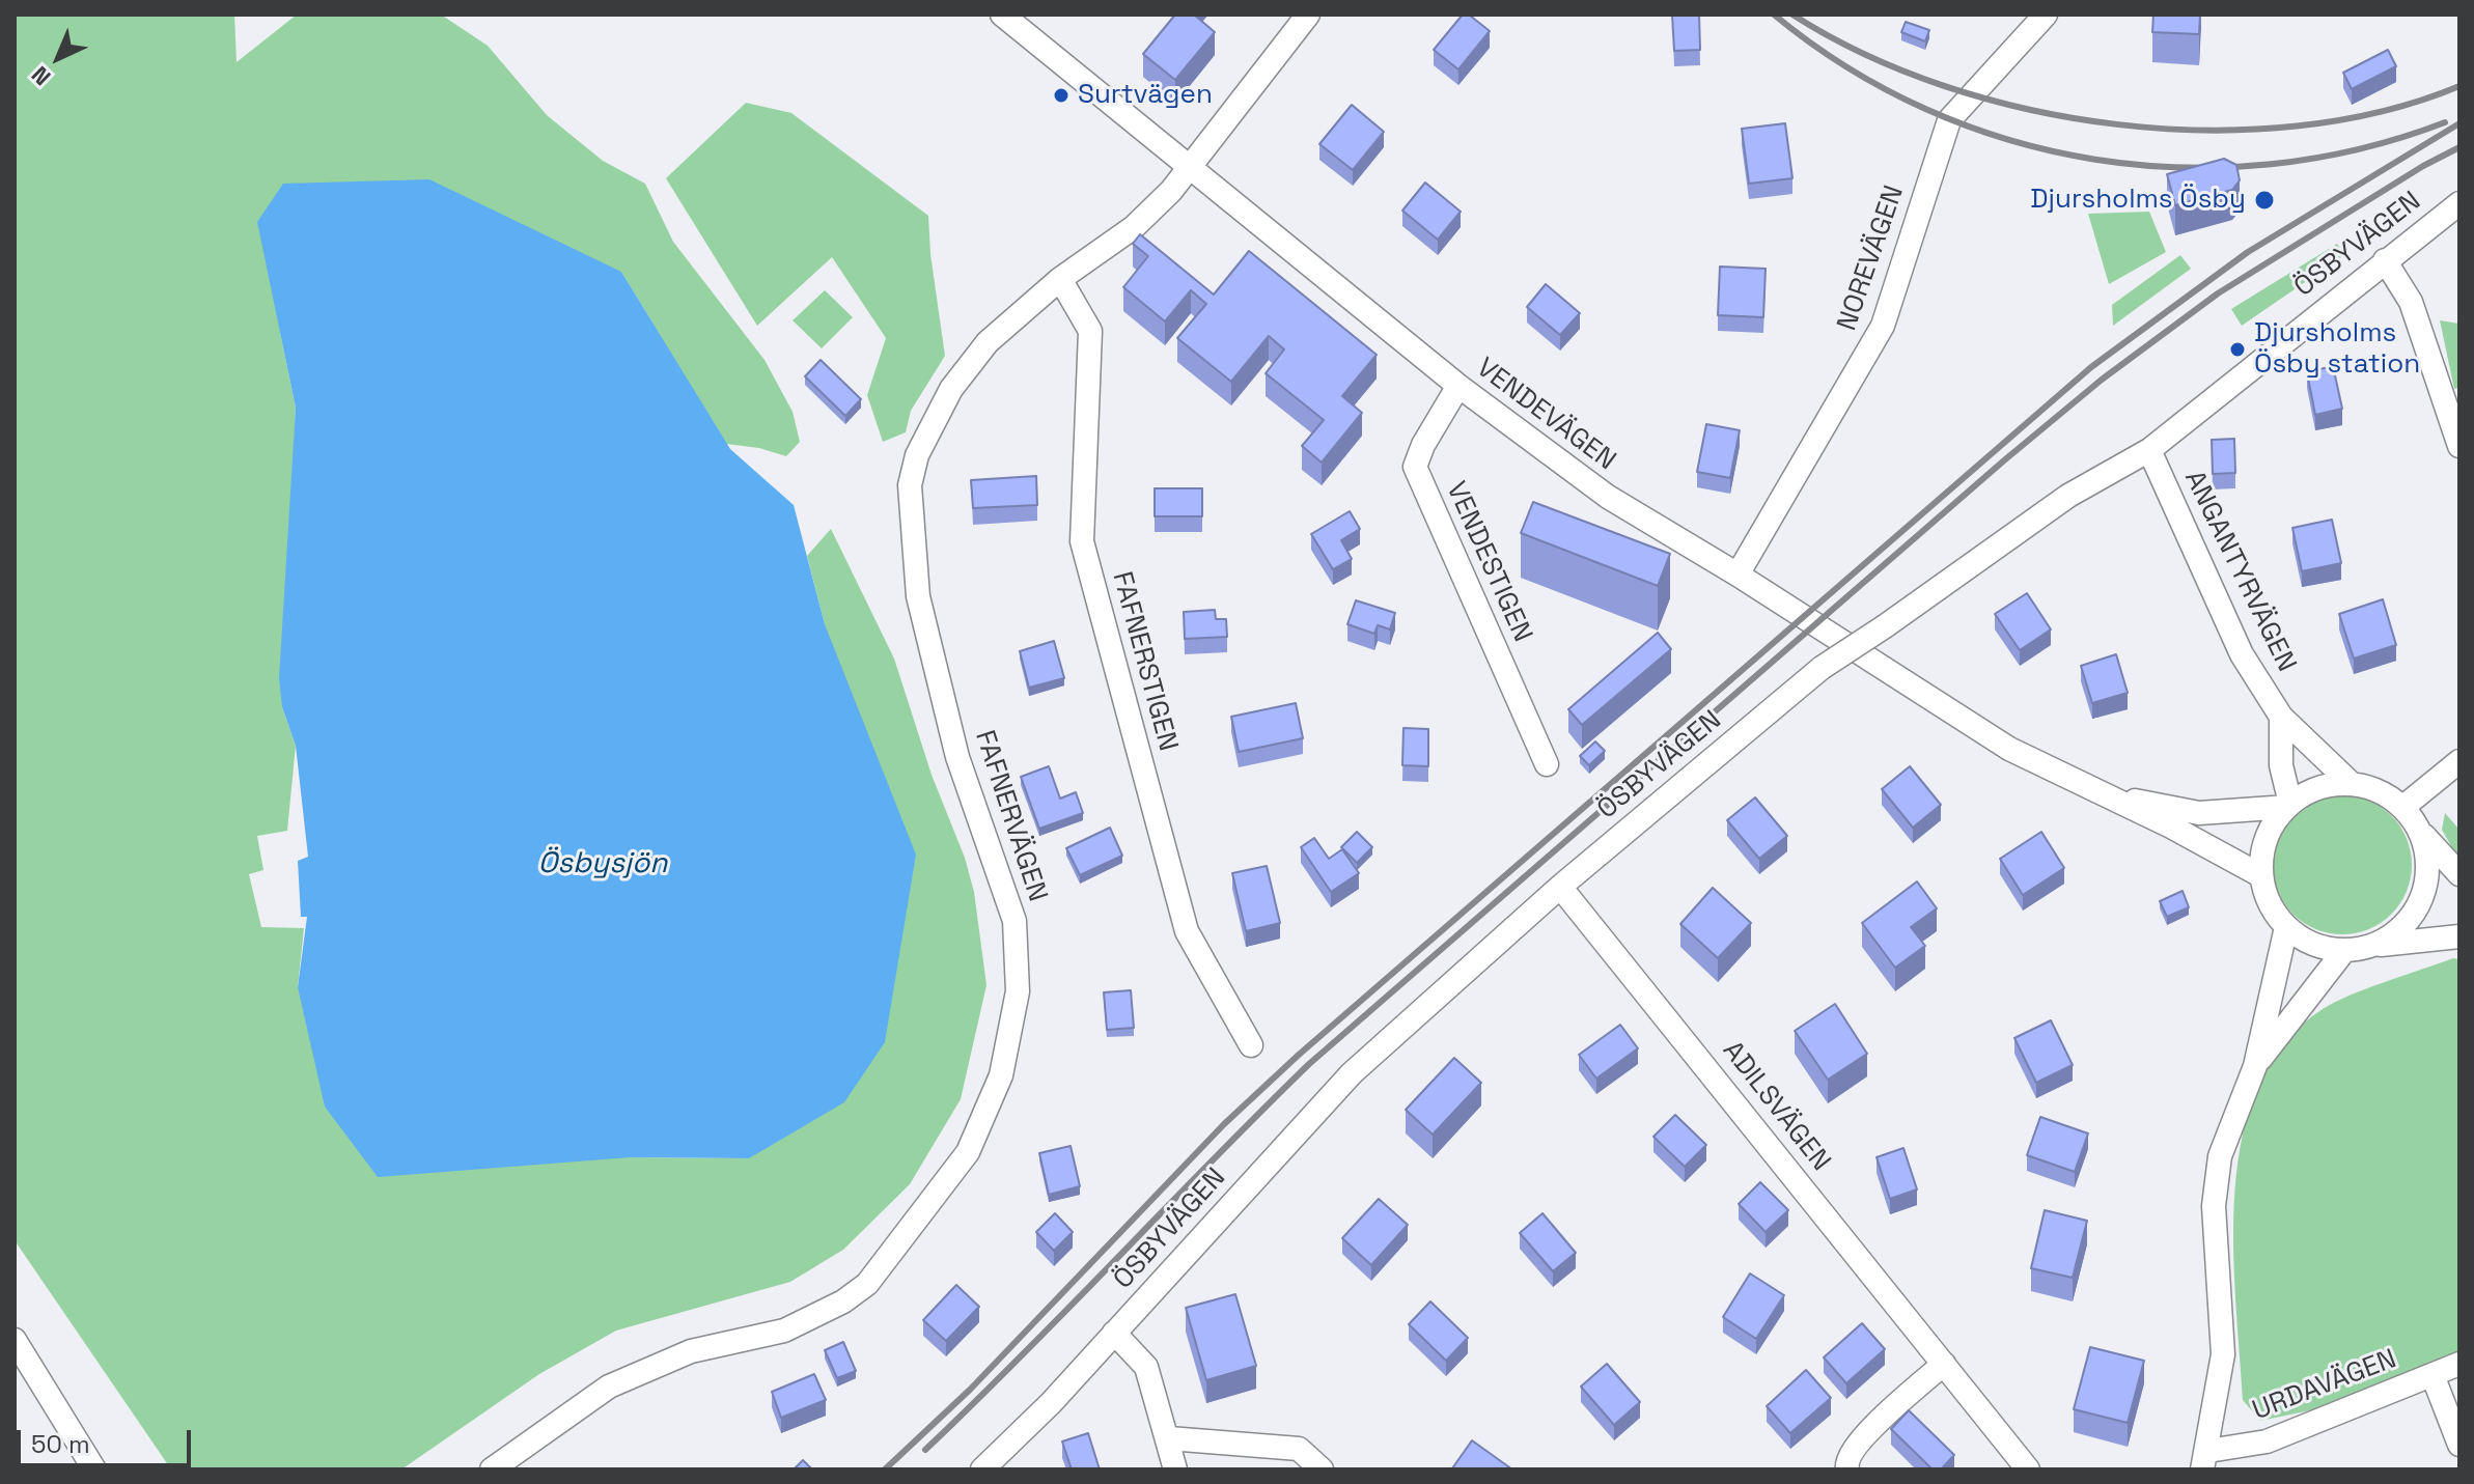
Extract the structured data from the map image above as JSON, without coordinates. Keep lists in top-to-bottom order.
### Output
{
  "streets": {
    "street": [
      "ÖSBYVÄGEN",
      "NOREVÄGEN",
      "VENDEVÄGEN",
      "VENDESTIGEN",
      "ANGANTYRVÄGEN",
      "FAFNERSTIGEN",
      "FAFNERVÄGEN",
      "ADILSVÄGEN",
      "URDAVÄGEN"
    ]
  },
  "crossings": [
    ["ÖSBYVÄGEN", "ANGANTYRVÄGEN"],
    ["ÖSBYVÄGEN", "ADILSVÄGEN"],
    ["NOREVÄGEN", "VENDEVÄGEN"],
    ["VENDEVÄGEN", "VENDESTIGEN"],
    ["VENDEVÄGEN", "ANGANTYRVÄGEN"],
    ["VENDEVÄGEN", "FAFNERVÄGEN"],
    ["FAFNERSTIGEN", "FAFNERVÄGEN"]
  ],
  "water": ["Ösbysjön"],
  "places": ["Surtvägen", "Djursholms Ösby", "Djursholms Ösby station"],
  "scale_bar": "50 m",
  "north": "bottom left"
}
